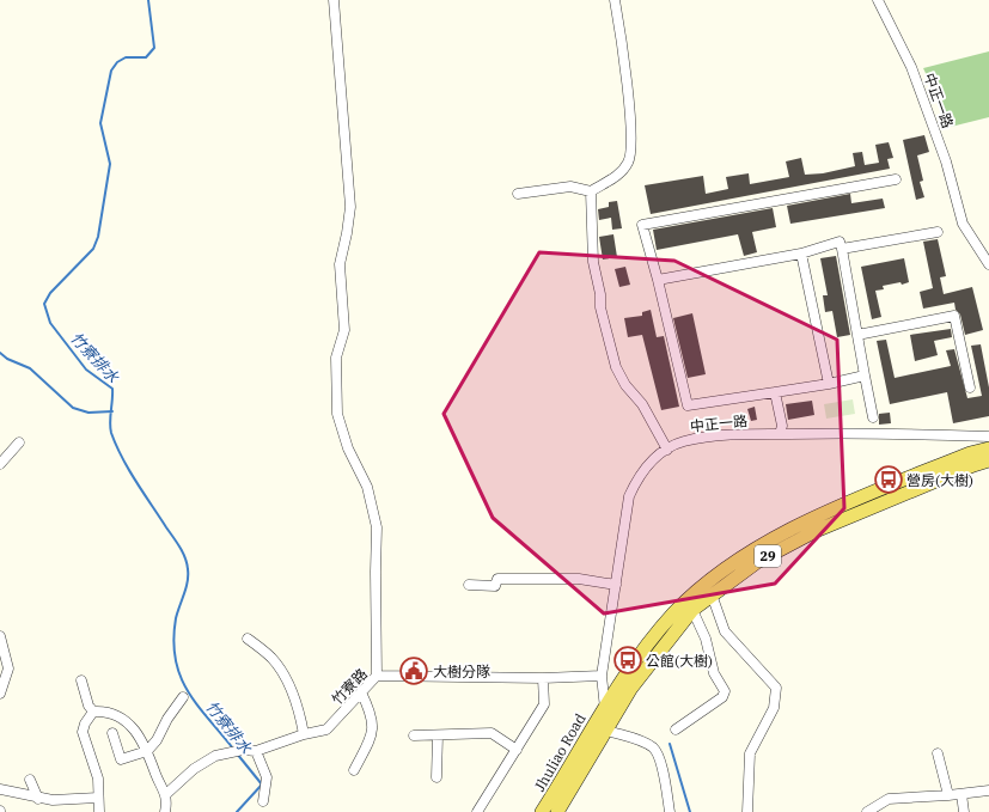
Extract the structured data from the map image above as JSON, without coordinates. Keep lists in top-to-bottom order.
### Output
{
  "streets": {
    "main road": ["29", "Jhuliao Road"],
    "street": ["中正一路", "竹寮路"]
  },
  "crossings": [
    ["中正一路", "竹寮路"],
    ["29", "Jhuliao Road"]
  ],
  "water": ["竹寮排水"],
  "places": {
    "bus stop": ["營房(大樹)", "公館(大樹)"],
    "public building": ["大樹分隊"]
  }
}
